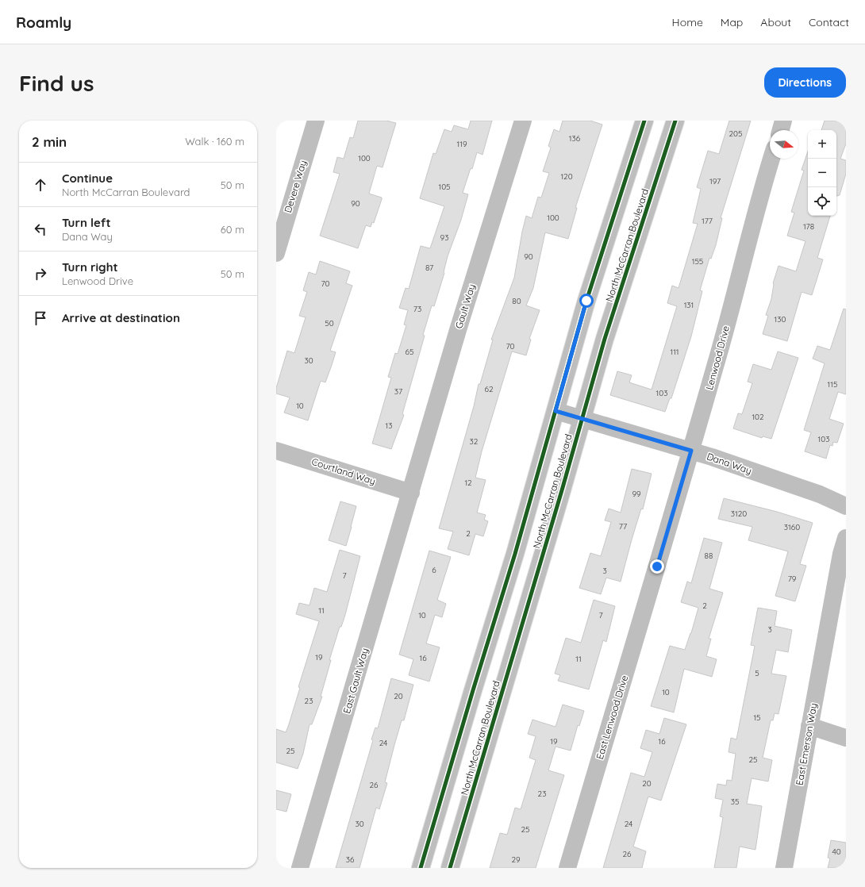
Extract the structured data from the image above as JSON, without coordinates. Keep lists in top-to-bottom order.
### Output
{
  "streets": {
    "street": [
      "Devere Way",
      "North McCarran Boulevard",
      "Gault Way",
      "Lenwood Drive",
      "Dana Way",
      "Courtland Way",
      "East Gault Way",
      "East Lenwood Drive",
      "East Emerson Way"
    ]
  },
  "crossings": [
    ["North McCarran Boulevard", "Dana Way"],
    ["Gault Way", "Courtland Way"],
    ["Gault Way", "East Gault Way"],
    ["Lenwood Drive", "Dana Way"],
    ["Lenwood Drive", "East Lenwood Drive"],
    ["Courtland Way", "East Gault Way"]
  ],
  "house_numbers": [
    "205",
    "136",
    "119",
    "100",
    "120",
    "197",
    "105",
    "90",
    "100",
    "177",
    "178",
    "93",
    "90",
    "155",
    "87",
    "70",
    "80",
    "131",
    "73",
    "130",
    "50",
    "70",
    "65",
    "111",
    "30",
    "115",
    "62",
    "37",
    "103",
    "10",
    "102",
    "13",
    "103",
    "32",
    "12",
    "99",
    "3120",
    "77",
    "3160",
    "2",
    "88",
    "6",
    "3",
    "7",
    "79",
    "2",
    "11",
    "10",
    "7",
    "3",
    "19",
    "16",
    "11",
    "5",
    "10",
    "20",
    "23",
    "15",
    "19",
    "16",
    "24",
    "25",
    "25",
    "20",
    "26",
    "23",
    "35",
    "30",
    "24",
    "25",
    "40",
    "26",
    "36",
    "29"
  ],
  "north": "right",
  "page": {
    "header": "Roamly",
    "nav": [
      "Home",
      "Map",
      "About",
      "Contact"
    ],
    "buttons": "Directions",
    "title": "Find us",
    "heading": ["2 min", "Walk · 160 m"],
    "map_buttons": ["+", "−"],
    "list": [
      ["Continue", "North McCarran Boulevard", "50 m"],
      ["Turn left", "Dana Way", "60 m"],
      ["Turn right", "Lenwood Drive", "50 m"],
      "Arrive at destination"
    ]
  }
}
